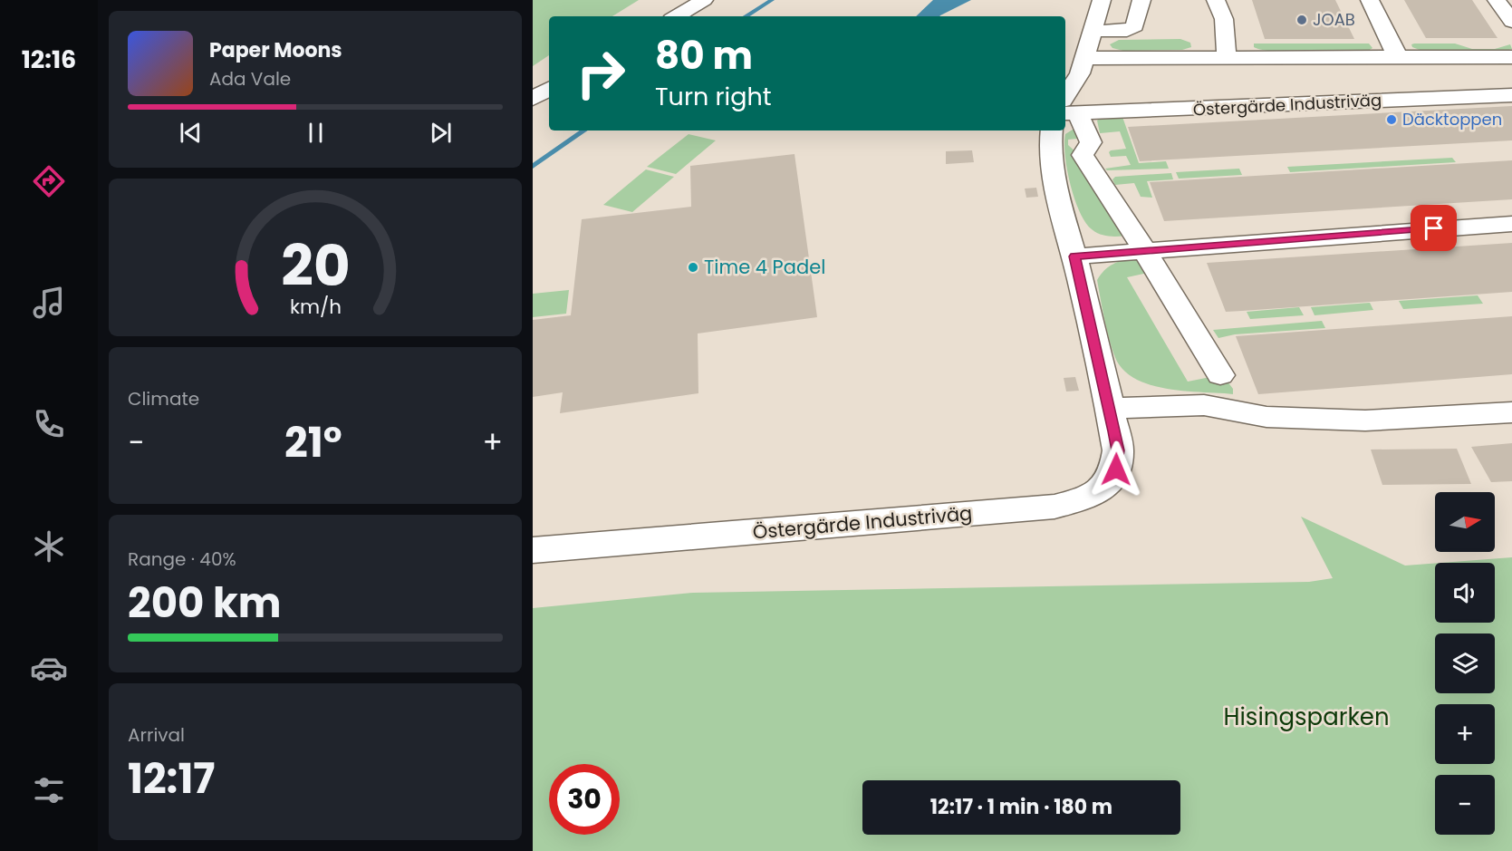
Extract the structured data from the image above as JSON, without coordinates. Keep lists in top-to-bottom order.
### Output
{
  "streets": {
    "street": ["Östergärde Industriväg"]
  },
  "parks": ["Hisingsparken"],
  "places": ["JOAB", "Däcktoppen", "Time 4 Padel"],
  "north": "right",
  "page": {
    "tabs": "12:16",
    "turn": ["80 m", "Turn right"],
    "song": ["Paper Moons", "Ada Vale"],
    "tile": [
      "Climate",
      ["Range · 40%", "200 km"],
      ["Arrival", "12:17"]
    ],
    "heat": ["−", "21°", "+"],
    "map_buttons": ["+", "−"],
    "limit": "30",
    "trip": "12:17 · 1 min · 180 m",
    "gauge": ["20", "km/h"]
  }
}
